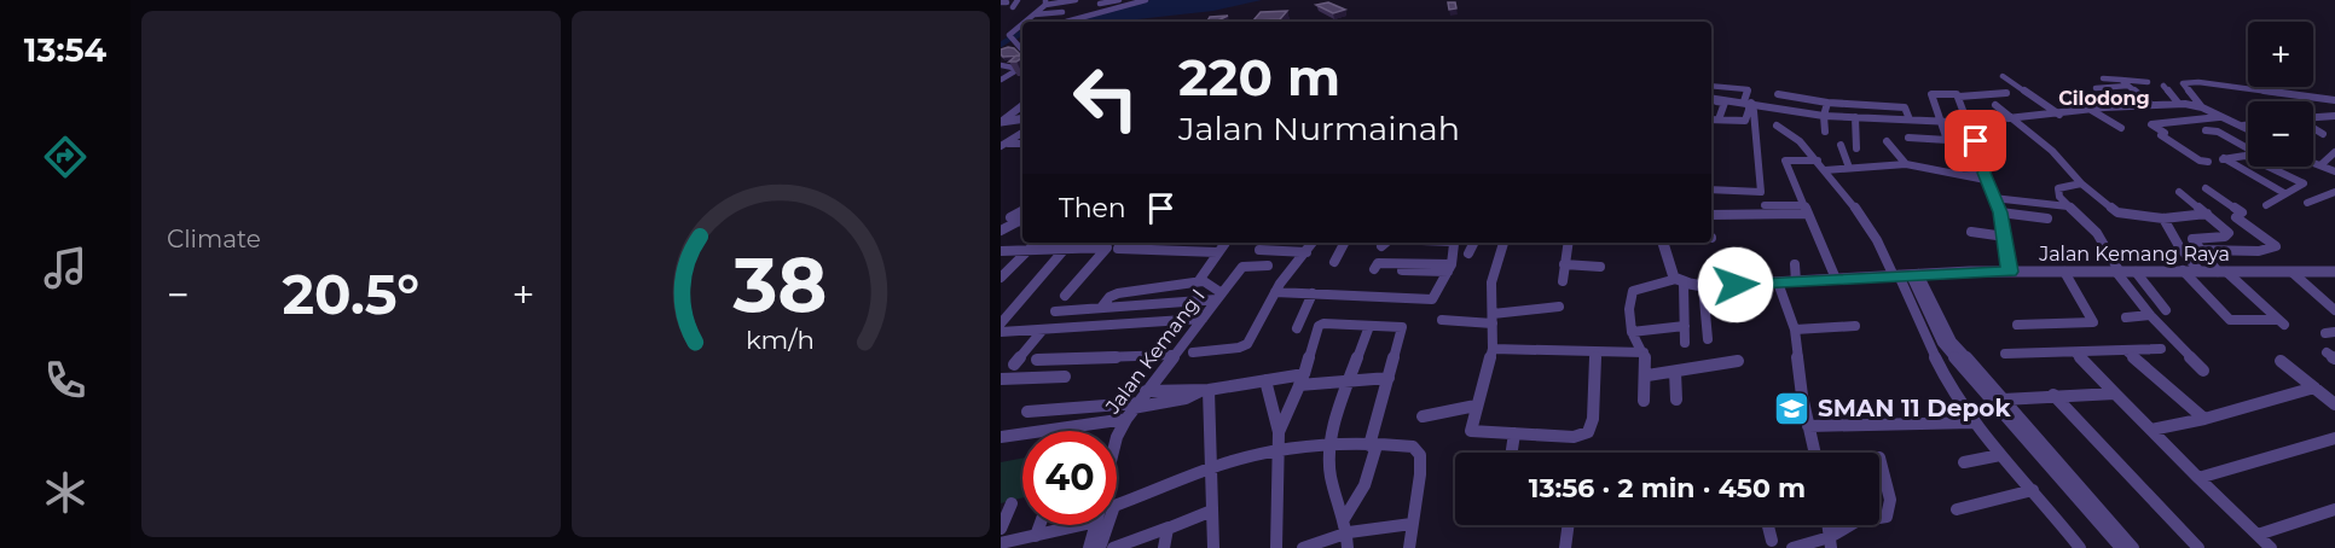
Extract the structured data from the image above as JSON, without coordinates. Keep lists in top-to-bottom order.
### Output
{
  "streets": {
    "street": ["Jalan Kemang Raya", "Jalan Kemang I"]
  },
  "districts": ["Cilodong"],
  "places": {
    "school or university": ["SMAN 11 Depok"]
  },
  "page": {
    "tabs": "13:54",
    "tile": "Climate",
    "map_buttons": ["+", "−"],
    "turn": ["220 m", "Jalan Nurmainah"],
    "then": "Then",
    "heat": ["−", "20.5°", "+"],
    "limit": "40",
    "trip": "13:56 · 2 min · 450 m",
    "gauge": ["38", "km/h"]
  }
}
